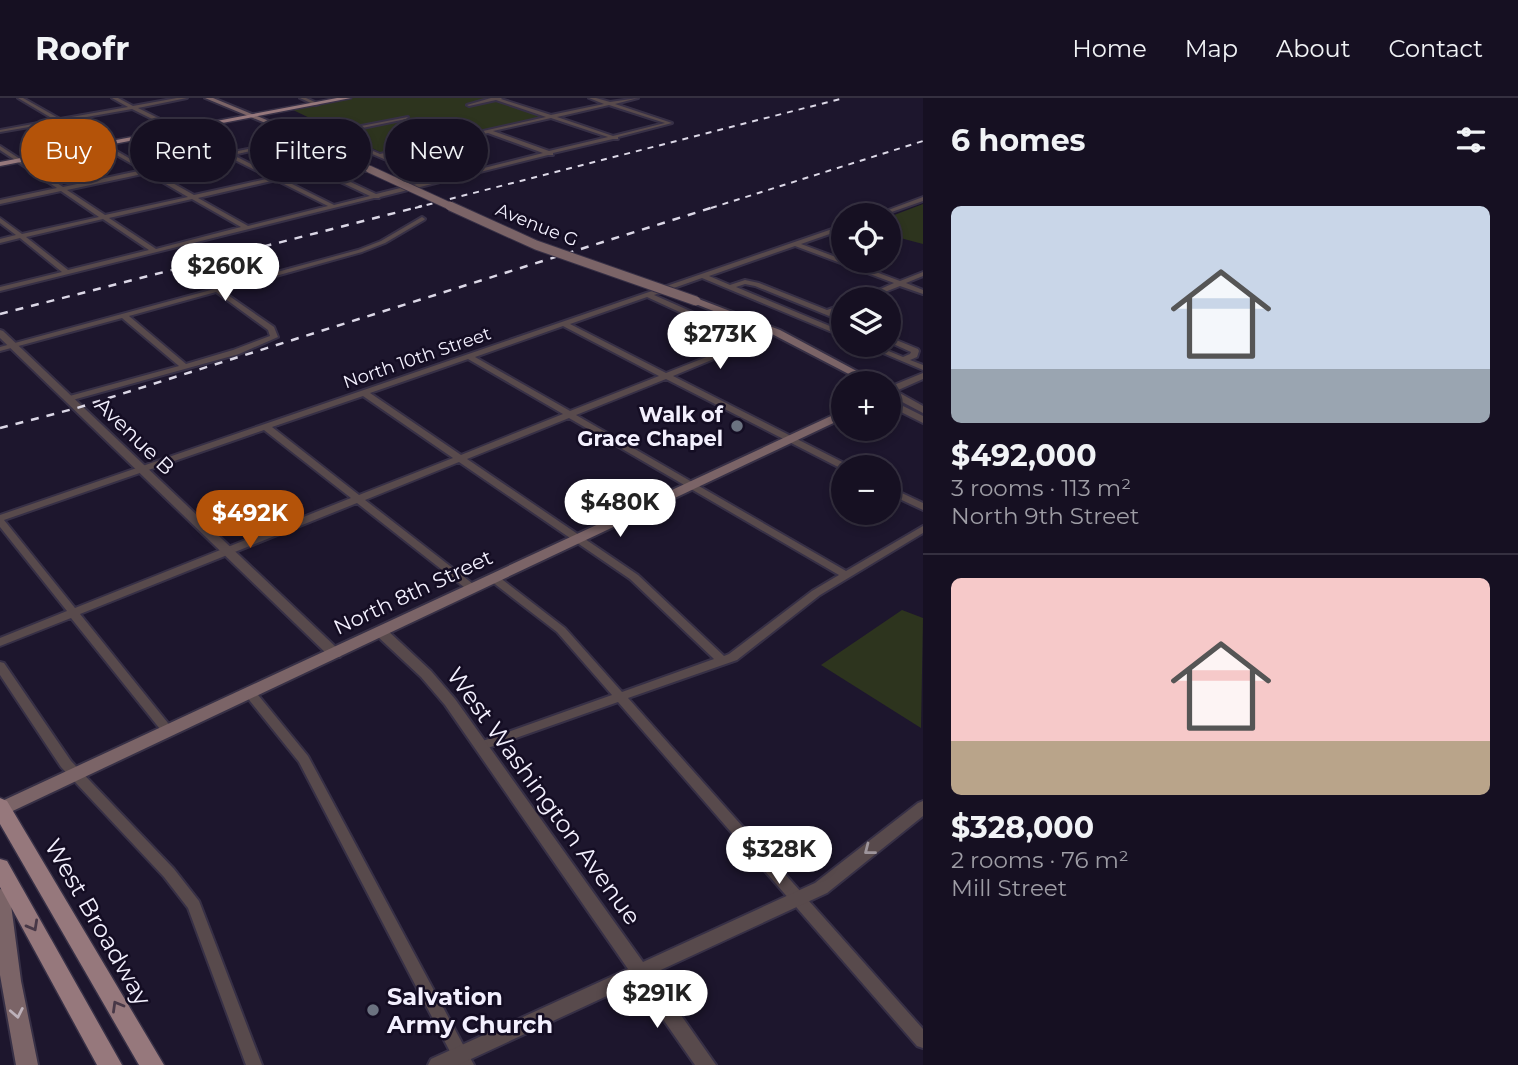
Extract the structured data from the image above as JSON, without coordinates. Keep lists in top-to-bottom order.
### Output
{
  "streets": {
    "main road": ["Avenue G", "North 8th Street", "West Broadway"],
    "street": ["North 10th Street", "Avenue B", "West Washington Avenue"]
  },
  "crossings": [
    ["North 10th Street", "Avenue B"],
    ["Avenue B", "North 8th Street"],
    ["North 8th Street", "West Washington Avenue"],
    ["North 8th Street", "West Broadway"]
  ],
  "places": ["Walk of Grace Chapel", "Salvation Army Church"],
  "page": {
    "header": "Roofr",
    "nav": [
      "Home",
      "Map",
      "About",
      "Contact"
    ],
    "heading": "6 homes",
    "chip": [
      "Buy",
      "Rent",
      "Filters",
      "New"
    ],
    "list": [
      {
        "name": "$492,000",
        "note": "3 rooms · 113 m² · North 9th Street"
      },
      {
        "name": "$328,000",
        "note": "2 rooms · 76 m² · Mill Street"
      }
    ],
    "map_buttons": ["+", "−"],
    "price": [
      "$260K",
      "$273K",
      "$480K",
      "$492K",
      "$328K",
      "$291K"
    ]
  }
}
